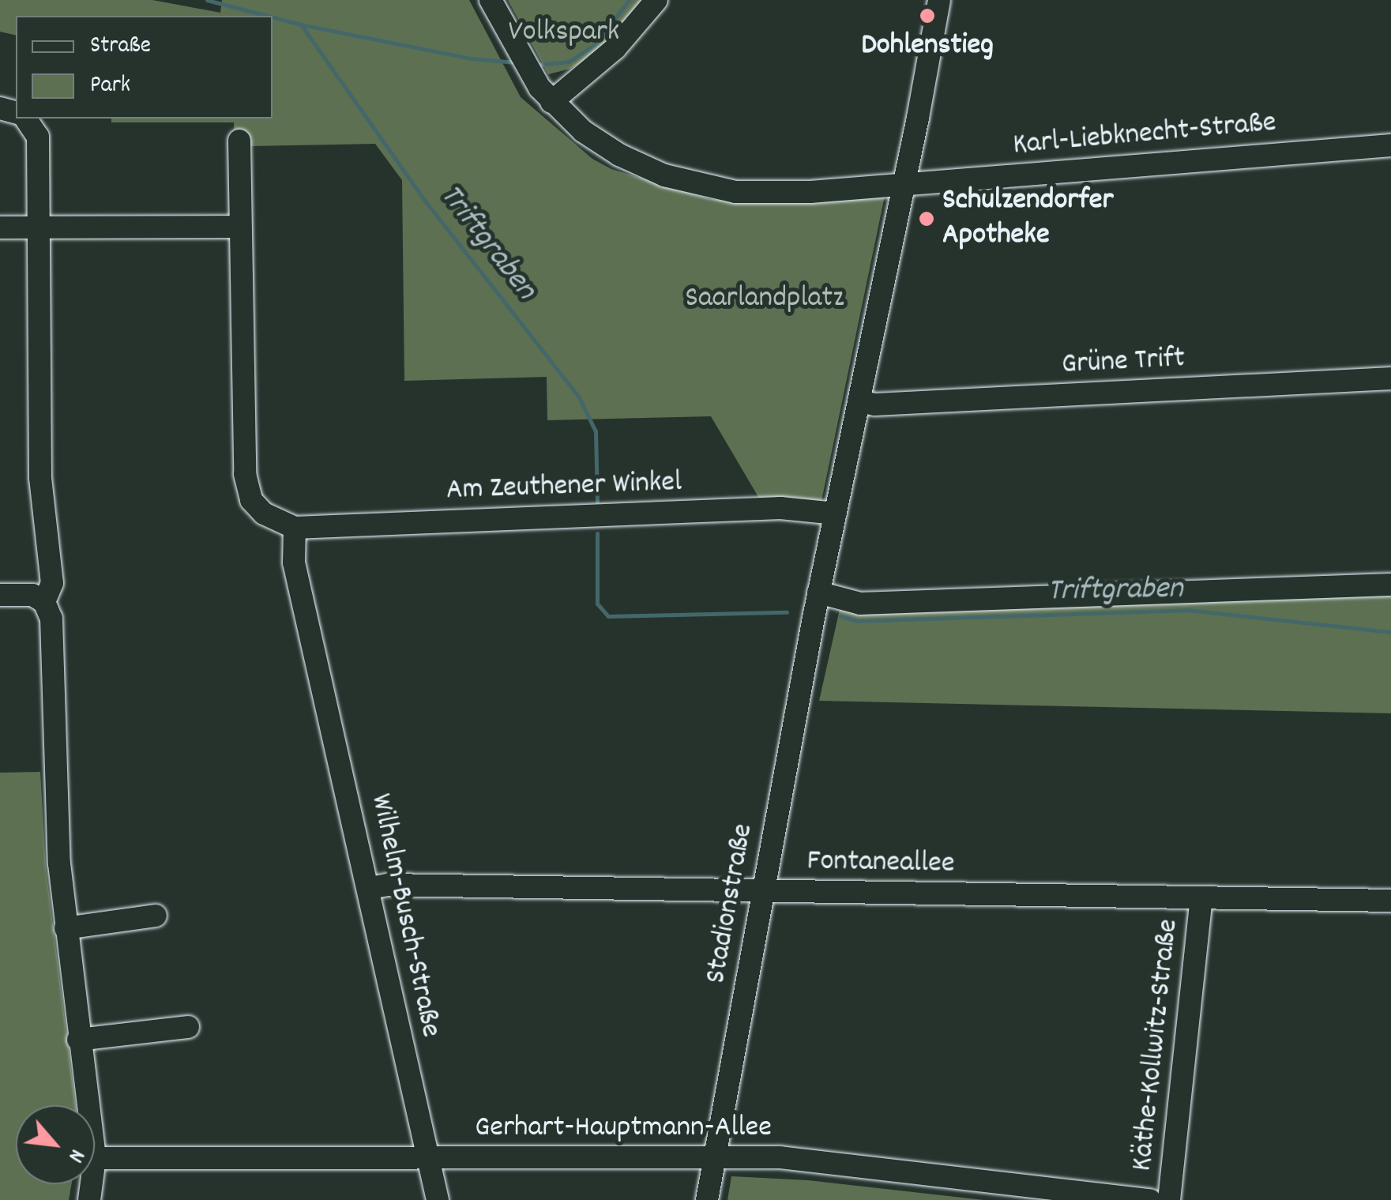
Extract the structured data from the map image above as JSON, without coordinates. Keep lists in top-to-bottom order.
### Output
{
  "streets": {
    "street": [
      "Karl-Liebknecht-Straße",
      "Grüne Trift",
      "Am Zeuthener Winkel",
      "Fontaneallee",
      "Stadionstraße",
      "Wilhelm-Busch-Straße",
      "Käthe-Kollwitz-Straße",
      "Gerhart-Hauptmann-Allee"
    ]
  },
  "crossings": [
    ["Karl-Liebknecht-Straße", "Stadionstraße"],
    ["Grüne Trift", "Stadionstraße"],
    ["Am Zeuthener Winkel", "Stadionstraße"],
    ["Am Zeuthener Winkel", "Wilhelm-Busch-Straße"],
    ["Fontaneallee", "Stadionstraße"],
    ["Fontaneallee", "Wilhelm-Busch-Straße"],
    ["Fontaneallee", "Käthe-Kollwitz-Straße"],
    ["Stadionstraße", "Gerhart-Hauptmann-Allee"],
    ["Wilhelm-Busch-Straße", "Gerhart-Hauptmann-Allee"]
  ],
  "water": ["Triftgraben"],
  "parks": ["Volkspark", "Saarlandplatz"],
  "places": ["Dohlenstieg", "Schulzendorfer Apotheke"],
  "legend": ["Straße", "Park"],
  "north": "bottom right"
}
